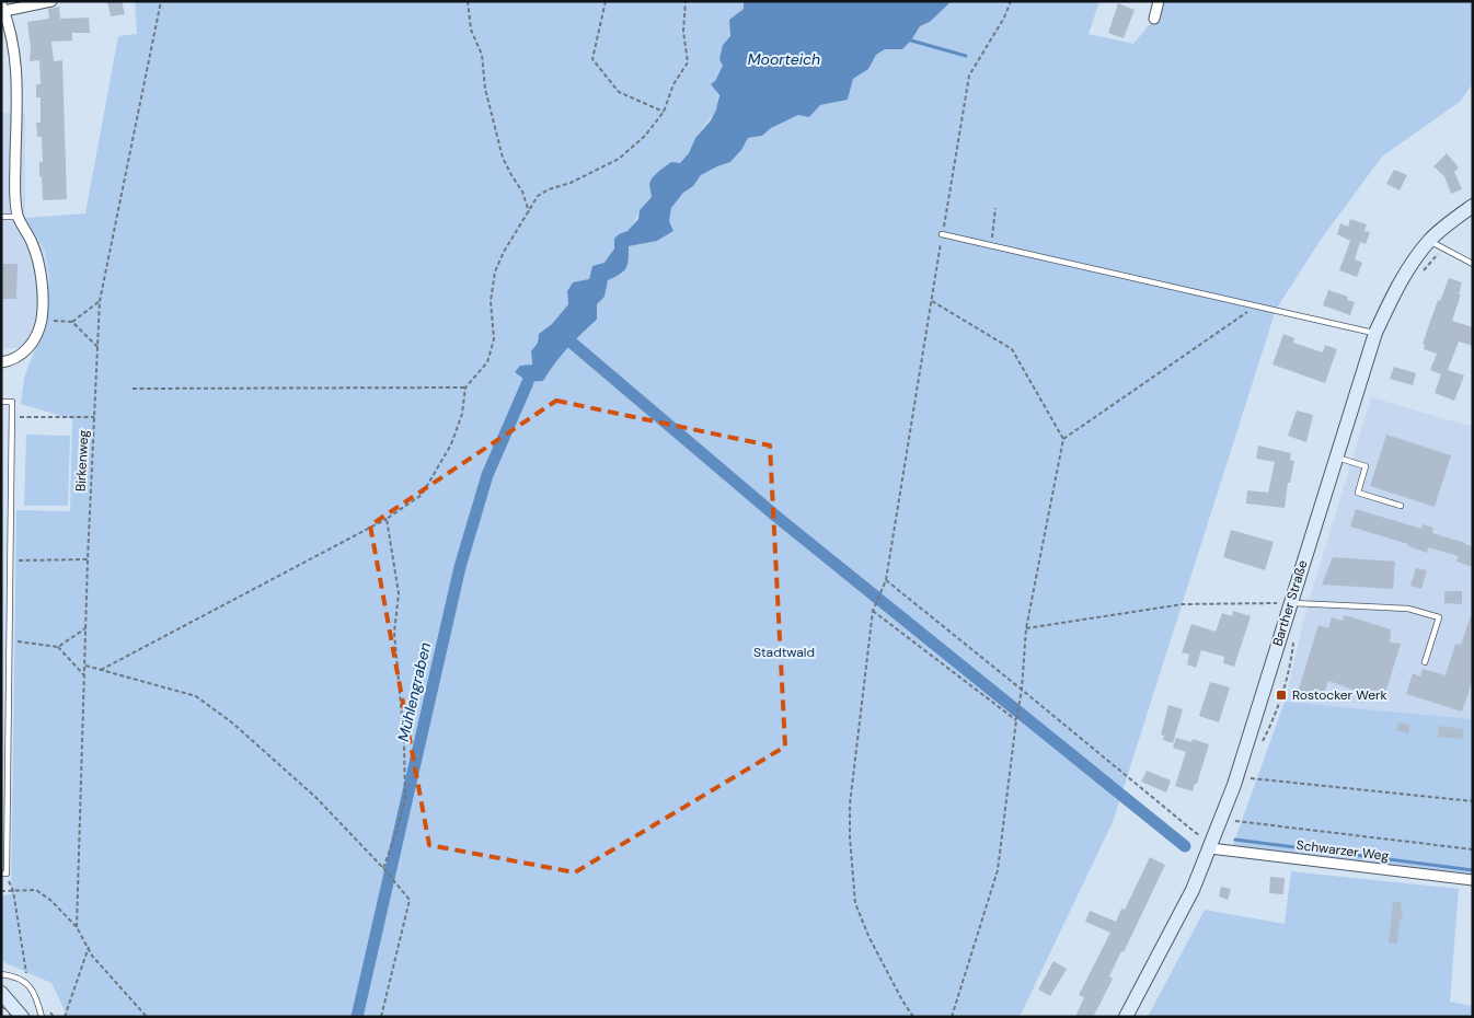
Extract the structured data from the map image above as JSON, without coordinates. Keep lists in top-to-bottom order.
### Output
{
  "streets": {
    "street": ["Barther Straße", "Schwarzer Weg"],
    "path": ["Birkenweg"]
  },
  "crossings": [
    ["Barther Straße", "Schwarzer Weg"]
  ],
  "water": ["Moorteich", "Mühlengraben"],
  "parks": ["Stadtwald"],
  "places": {
    "transit": ["Rostocker Werk"]
  }
}
